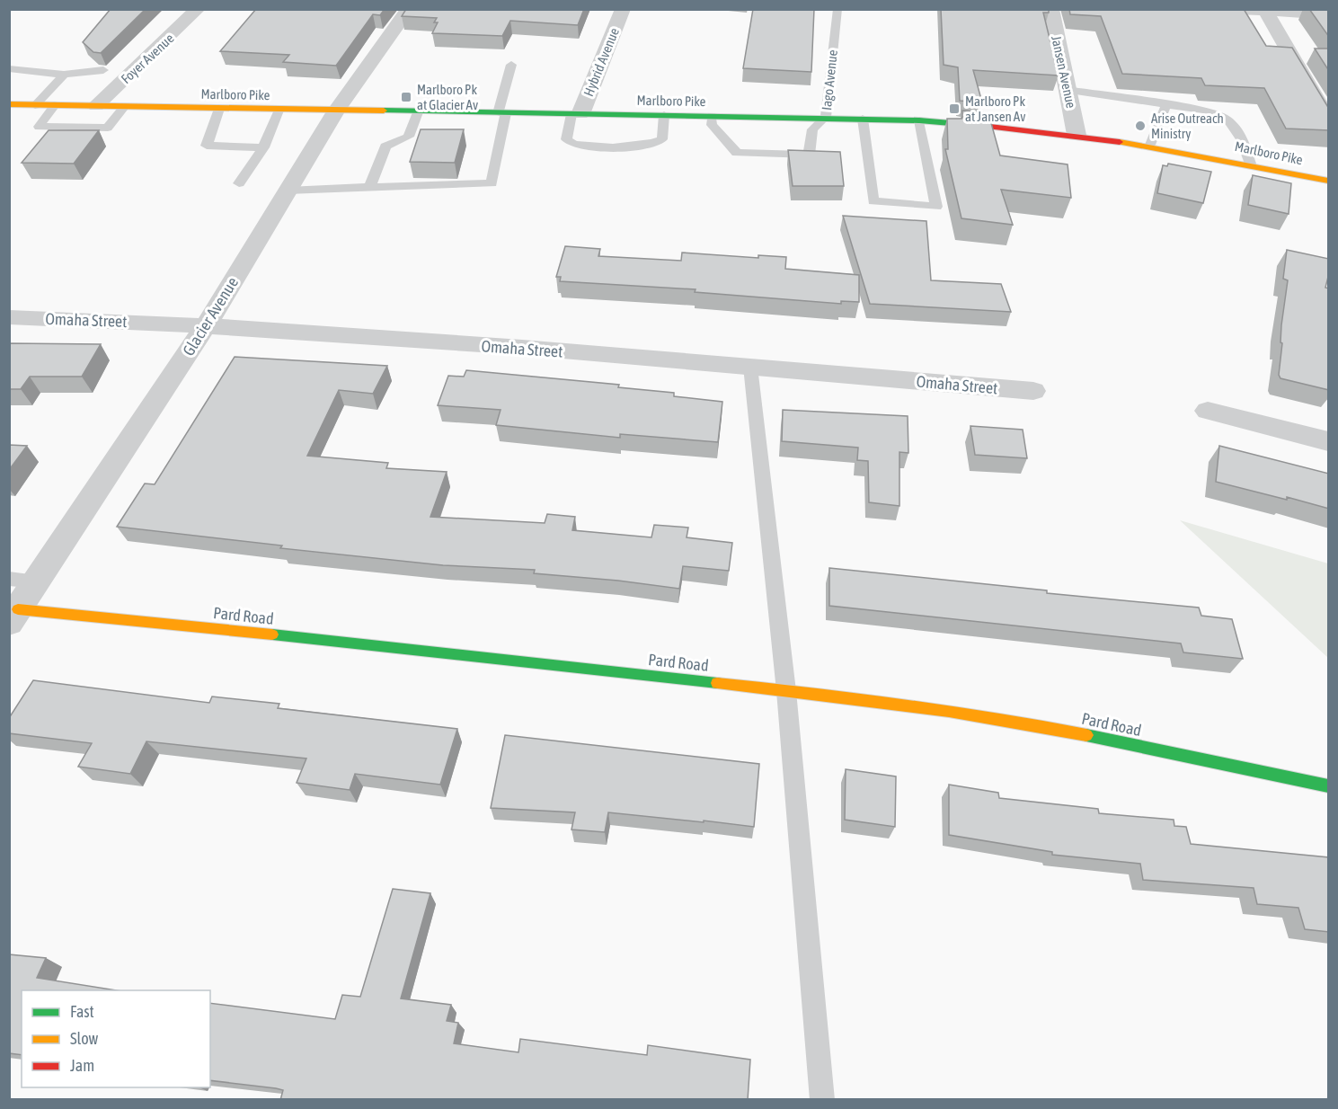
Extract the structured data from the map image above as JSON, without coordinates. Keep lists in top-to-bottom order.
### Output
{
  "streets": {
    "main road": ["Marlboro Pike", "Pard Road"],
    "street": [
      "Foyer Avenue",
      "Hybrid Avenue",
      "Jansen Avenue",
      "Glacier Avenue",
      "Omaha Street"
    ],
    "lane": ["Iago Avenue"]
  },
  "crossings": [
    ["Foyer Avenue", "Marlboro Pike"],
    ["Hybrid Avenue", "Marlboro Pike"],
    ["Jansen Avenue", "Marlboro Pike"],
    ["Iago Avenue", "Marlboro Pike"],
    ["Marlboro Pike", "Glacier Avenue"],
    ["Glacier Avenue", "Omaha Street"],
    ["Glacier Avenue", "Pard Road"]
  ],
  "places": {
    "transit": ["Marlboro Pk at Glacier Av", "Marlboro Pk at Jansen Av"],
    "other": ["Arise Outreach Ministry"]
  },
  "legend": ["Fast", "Slow", "Jam"]
}
